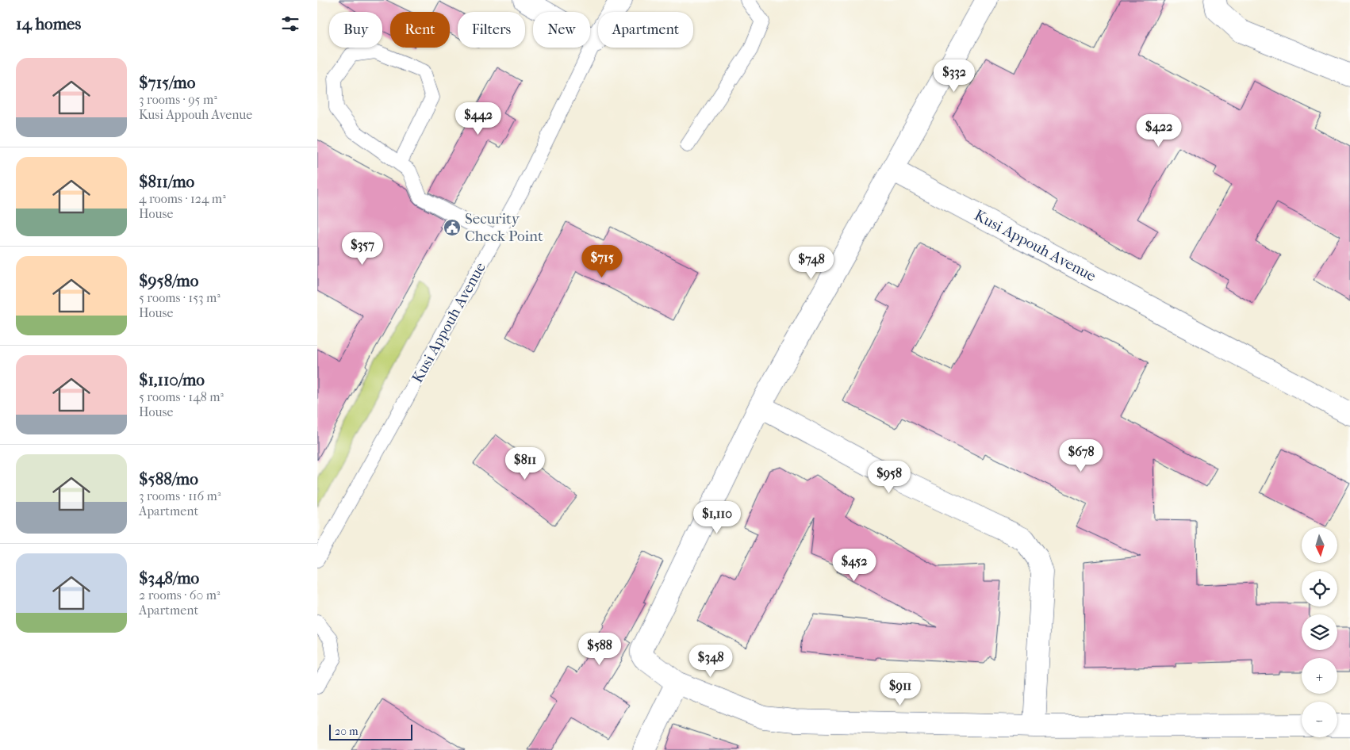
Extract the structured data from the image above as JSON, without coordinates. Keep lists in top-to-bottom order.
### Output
{
  "streets": {
    "street": ["Kusi Appouh Avenue"]
  },
  "places": {
    "public building": ["Security Check Point"]
  },
  "scale_bar": "20 m",
  "north": "bottom",
  "page": {
    "heading": "14 homes",
    "chip": [
      "Buy",
      "Rent",
      "Filters",
      "New",
      "Apartment"
    ],
    "list": [
      {
        "name": "$715/mo",
        "note": "3 rooms · 95 m² · Kusi Appouh Avenue"
      },
      {
        "name": "$811/mo",
        "note": "4 rooms · 124 m² · House"
      },
      {
        "name": "$958/mo",
        "note": "5 rooms · 153 m² · House"
      },
      {
        "name": "$1,110/mo",
        "note": "5 rooms · 148 m² · House"
      },
      {
        "name": "$588/mo",
        "note": "3 rooms · 116 m² · Apartment"
      },
      {
        "name": "$348/mo",
        "note": "2 rooms · 60 m² · Apartment"
      }
    ],
    "price": [
      "$332",
      "$442",
      "$422",
      "$357",
      "$715",
      "$748",
      "$678",
      "$811",
      "$958",
      "$1,110",
      "$452",
      "$588",
      "$348",
      "$911"
    ],
    "map_buttons": ["+", "−"],
    "scale": "20 m"
  }
}
